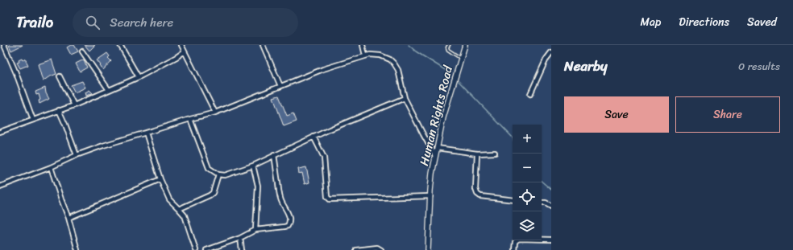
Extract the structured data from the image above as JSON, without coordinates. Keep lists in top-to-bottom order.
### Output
{
  "streets": {
    "street": ["Human Rights Road"]
  },
  "page": {
    "header": "Trailo",
    "search": "Search here",
    "nav": ["Map", "Directions", "Saved"],
    "heading": ["Nearby", "0 results"],
    "buttons": ["Save", "Share"],
    "map_buttons": ["+", "−"]
  }
}
